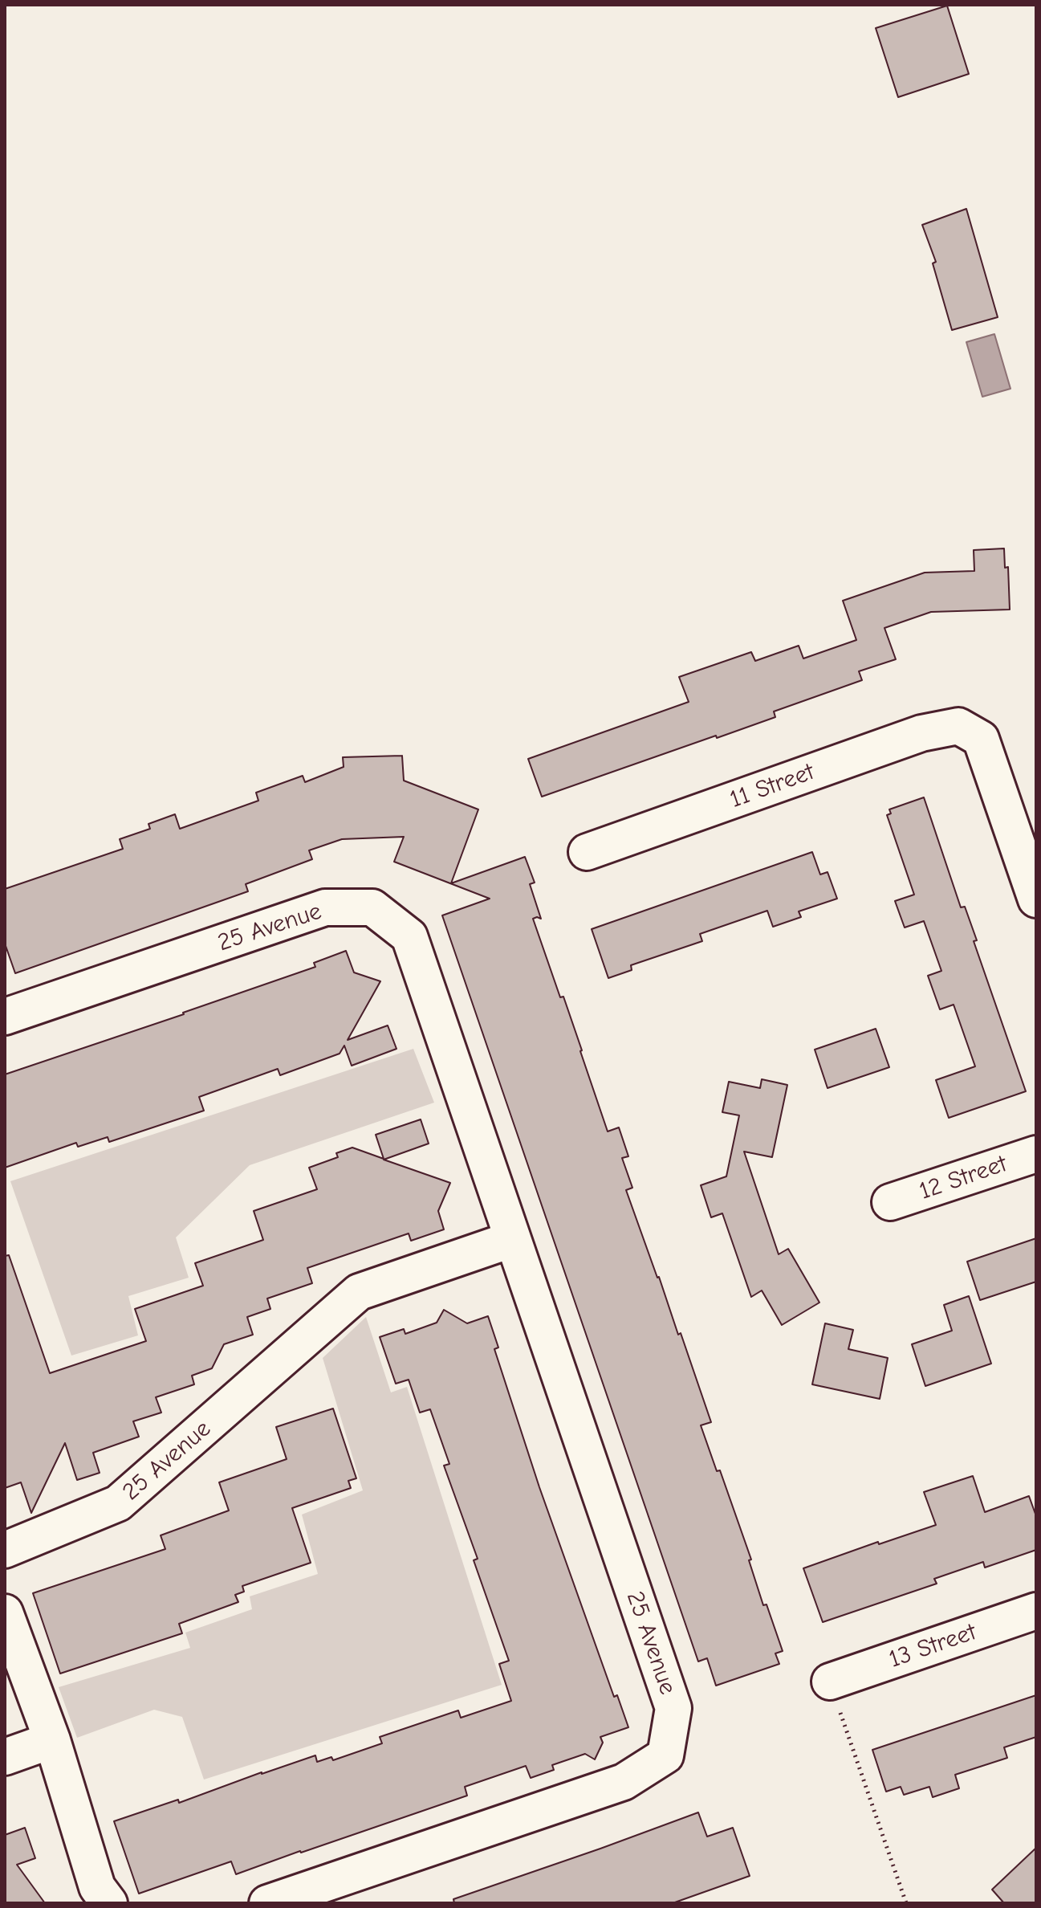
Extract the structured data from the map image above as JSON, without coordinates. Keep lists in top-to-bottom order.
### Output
{
  "streets": {
    "street": [
      "11 Street",
      "25 Avenue",
      "12 Street",
      "13 Street"
    ]
  }
}
